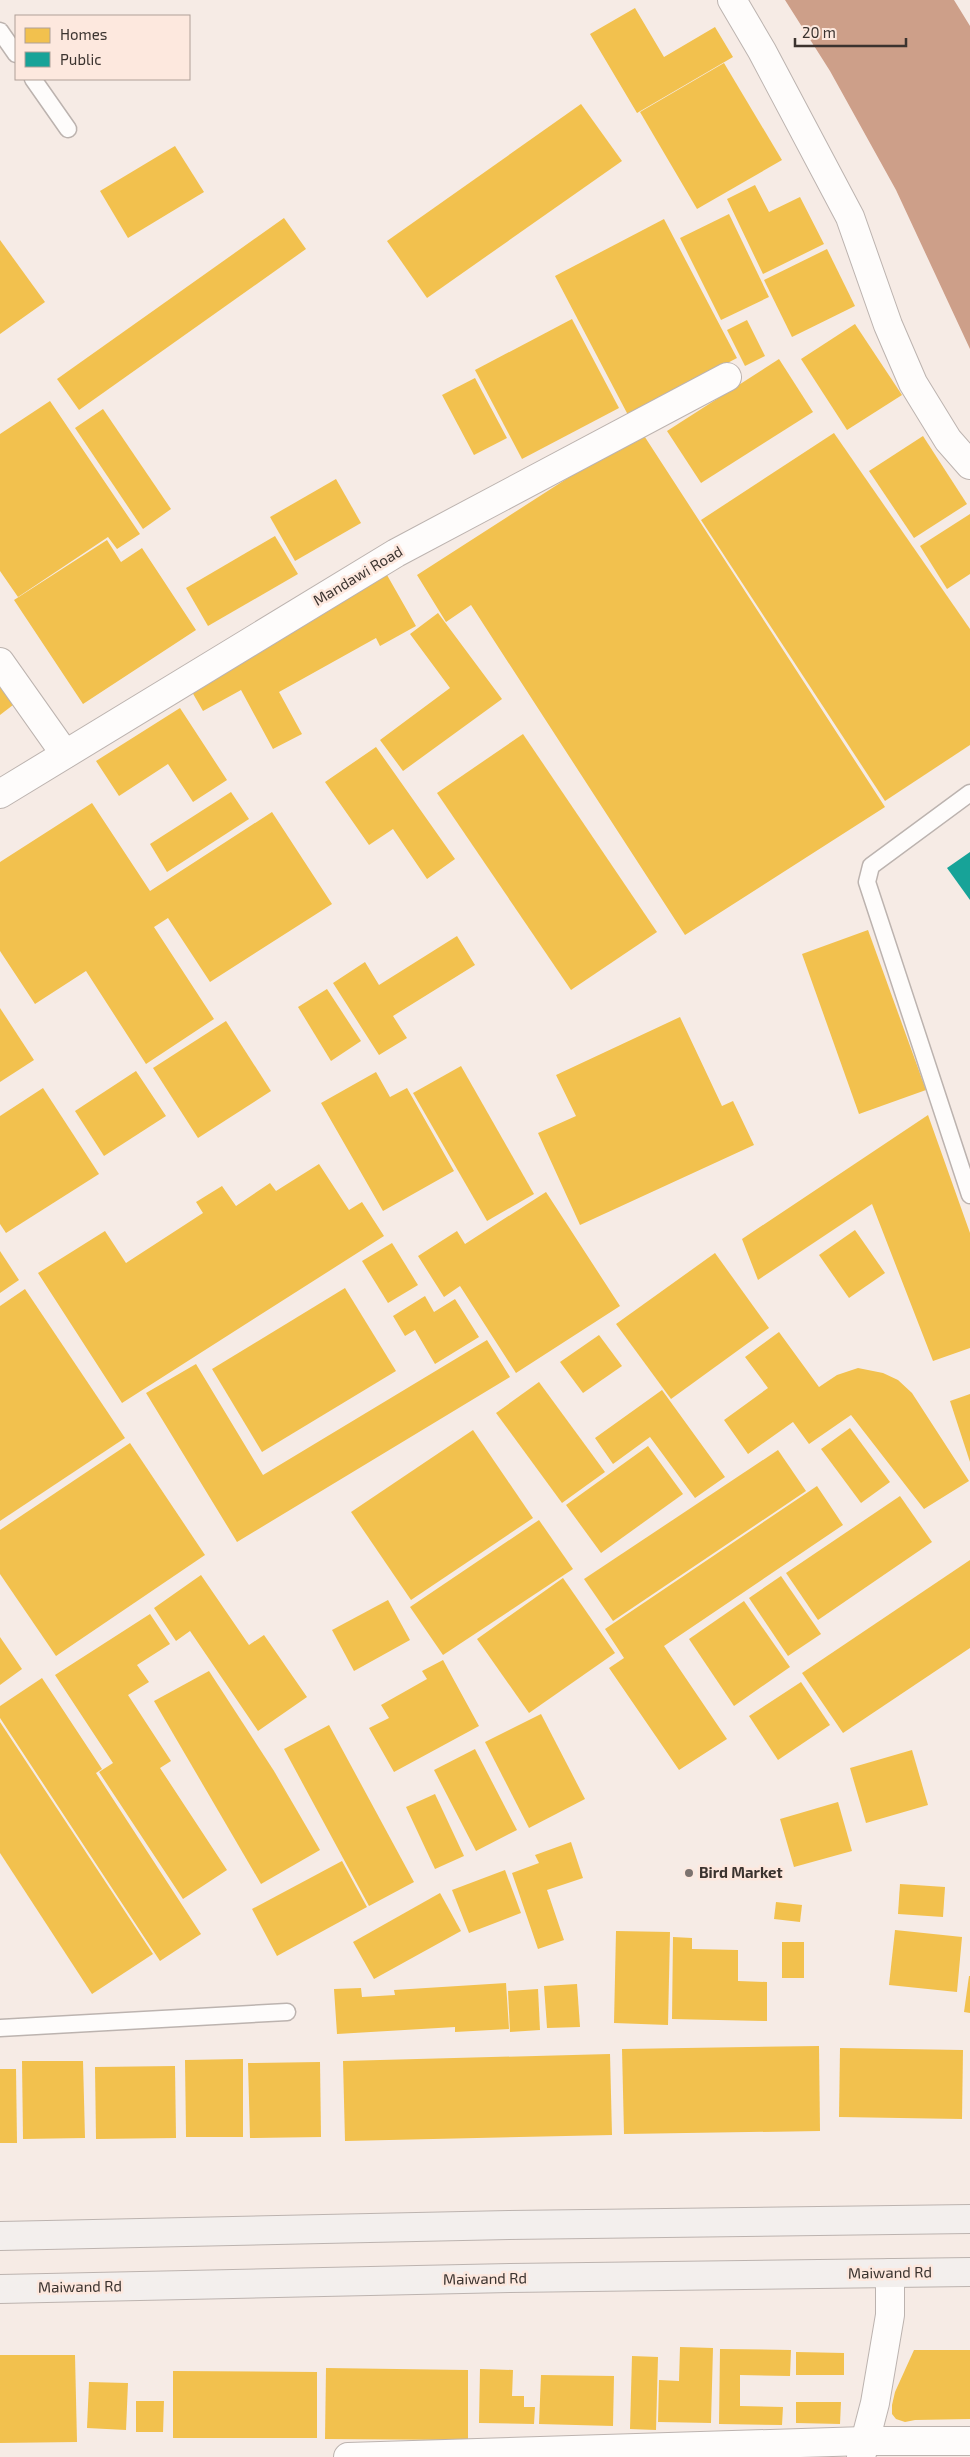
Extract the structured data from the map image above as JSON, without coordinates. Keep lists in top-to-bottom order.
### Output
{
  "streets": {
    "main road": ["Maiwand Rd"],
    "street": ["Mandawi Road"]
  },
  "places": ["Bird Market"],
  "legend": ["Homes", "Public"],
  "scale_bar": "20 m"
}
